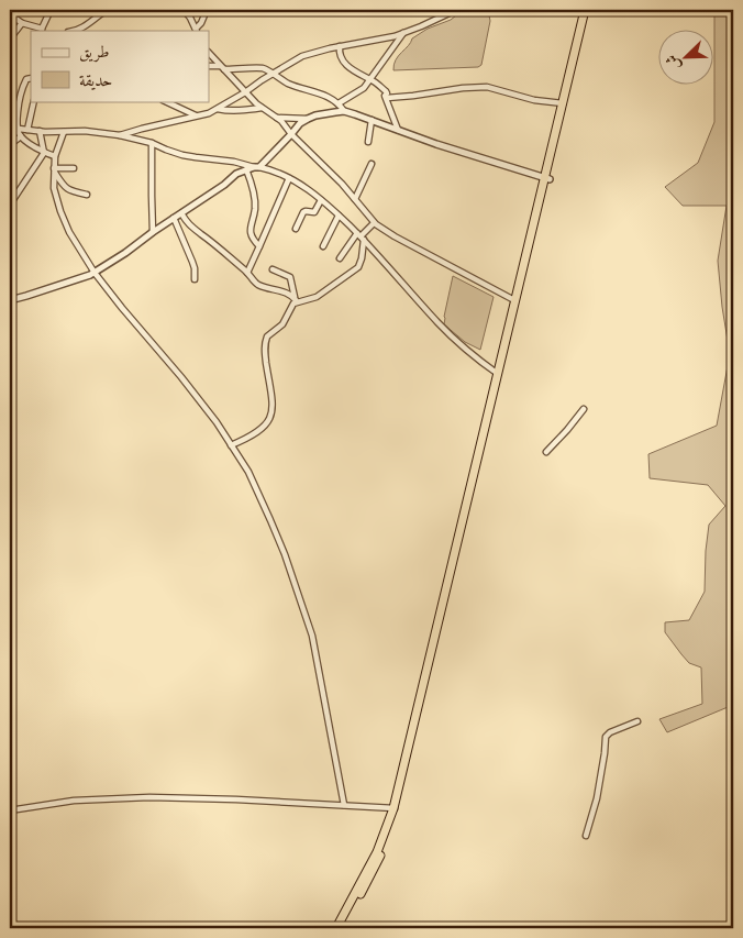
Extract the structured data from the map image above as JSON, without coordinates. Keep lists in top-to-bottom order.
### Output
{
  "legend": ["طريق", "حديقة"],
  "north": "bottom left"
}
